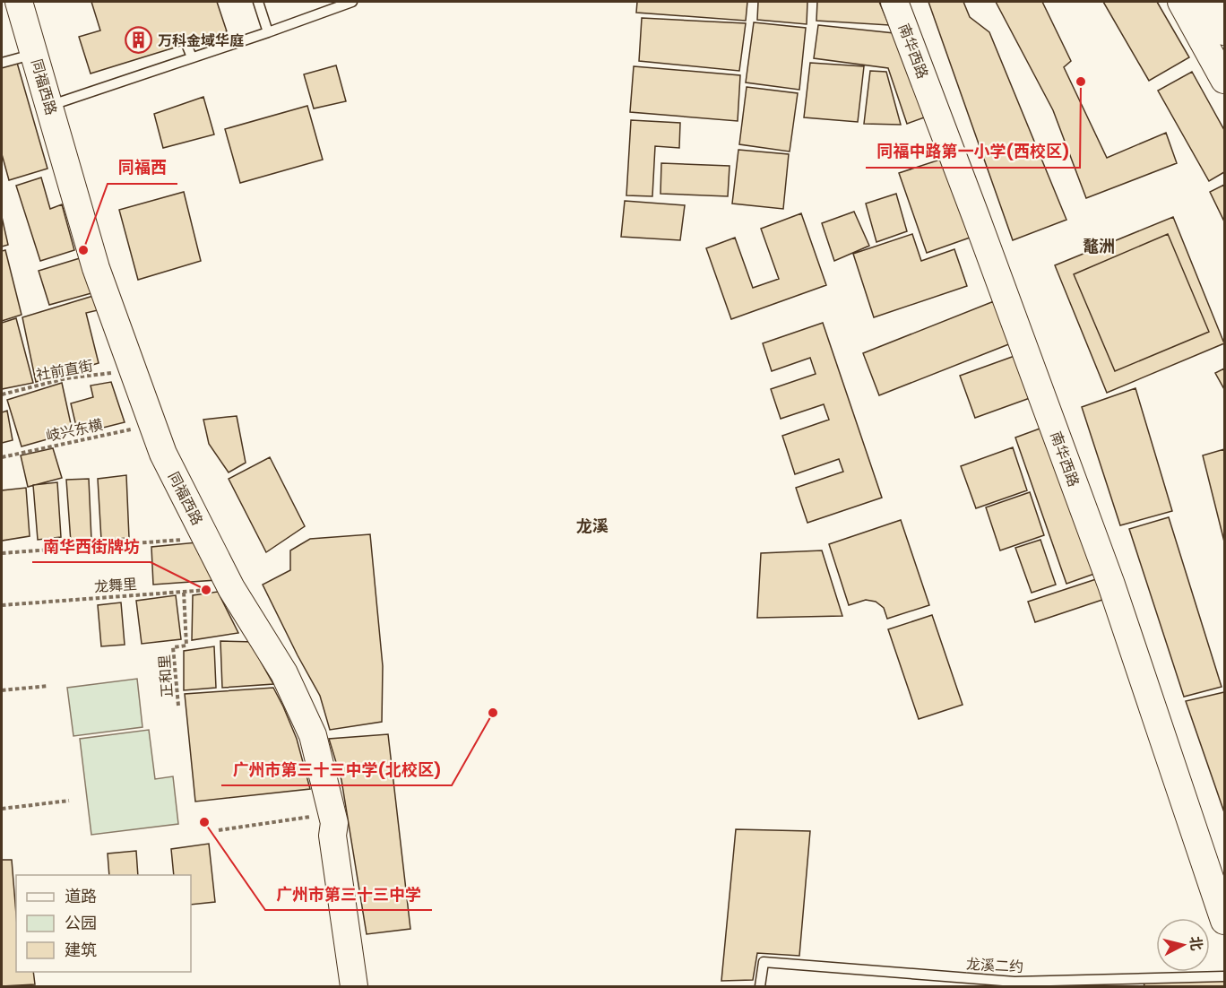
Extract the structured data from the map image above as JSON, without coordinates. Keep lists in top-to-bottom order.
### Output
{
  "streets": {
    "main road": ["南华西路", "同福西路"],
    "lane": ["龙溪二约"],
    "path": [
      "社前直街",
      "岐兴东横",
      "龙舞里",
      "正和里"
    ]
  },
  "crossings": [
    ["同福西路", "社前直街"],
    ["同福西路", "岐兴东横"],
    ["同福西路", "龙舞里"],
    ["龙舞里", "正和里"]
  ],
  "districts": ["鼇洲", "龙溪"],
  "places": {
    "building": ["万科金域华庭"],
    "other": [
      "同福中路第一小学(西校区)",
      "同福西",
      "南华西街牌坊",
      "广州市第三十三中学(北校区)",
      "广州市第三十三中学"
    ]
  },
  "legend": ["道路", "公园", "建筑"],
  "north": "right"
}
